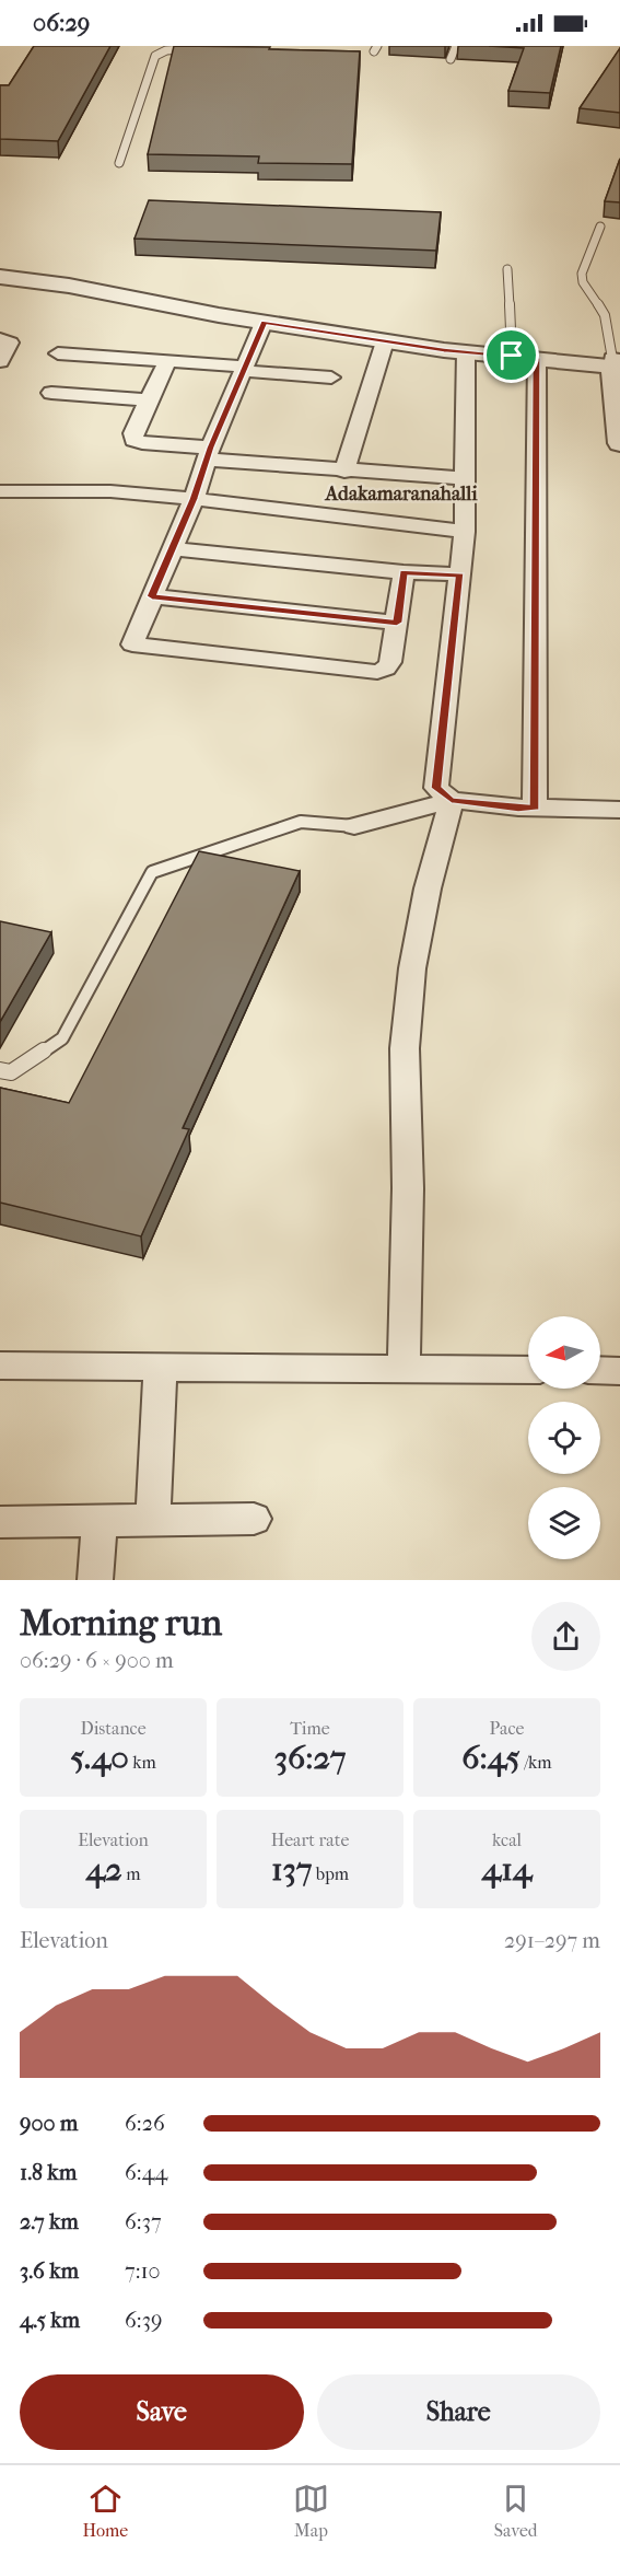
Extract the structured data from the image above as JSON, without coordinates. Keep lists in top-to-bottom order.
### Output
{
  "districts": ["Adakamaranahalli"],
  "north": "left",
  "page": {
    "status": "06:29",
    "heading": ["Morning run", "06:29 · 6 × 900 m"],
    "stats": [
      ["Distance", "5.40 km"],
      ["Time", "36:27"],
      ["Pace", "6:45 /km"],
      ["Elevation", "42 m"],
      ["Heart rate", "137 bpm"],
      ["kcal", "414"]
    ],
    "chart": ["Elevation", "291–297 m"],
    "list": [
      {
        "name": "900 m",
        "note": "6:26"
      },
      {
        "name": "1.8 km",
        "note": "6:44"
      },
      {
        "name": "2.7 km",
        "note": "6:37"
      },
      {
        "name": "3.6 km",
        "note": "7:10"
      },
      {
        "name": "4.5 km",
        "note": "6:39"
      }
    ],
    "buttons": ["Save", "Share"],
    "tabs": ["Home", "Map", "Saved"]
  }
}
